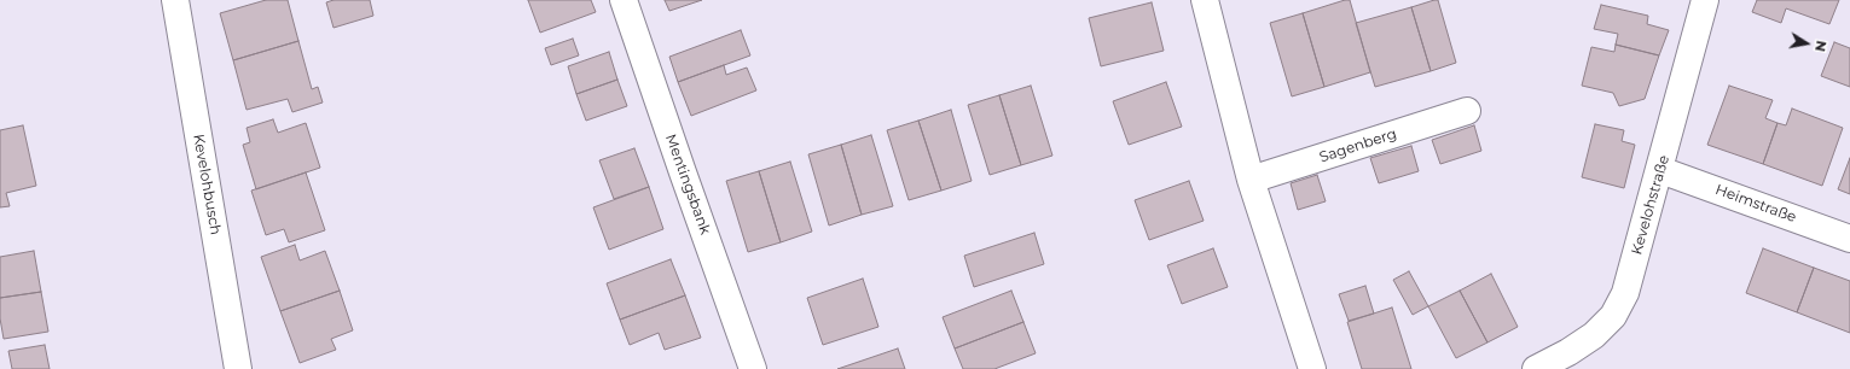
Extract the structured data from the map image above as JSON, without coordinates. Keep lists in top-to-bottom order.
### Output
{
  "streets": {
    "street": [
      "Sagenberg",
      "Kevelohbusch",
      "Mentingsbank",
      "Heimstraße",
      "Kevelohstraße"
    ]
  },
  "crossings": [
    ["Heimstraße", "Kevelohstraße"]
  ],
  "north": "right"
}
